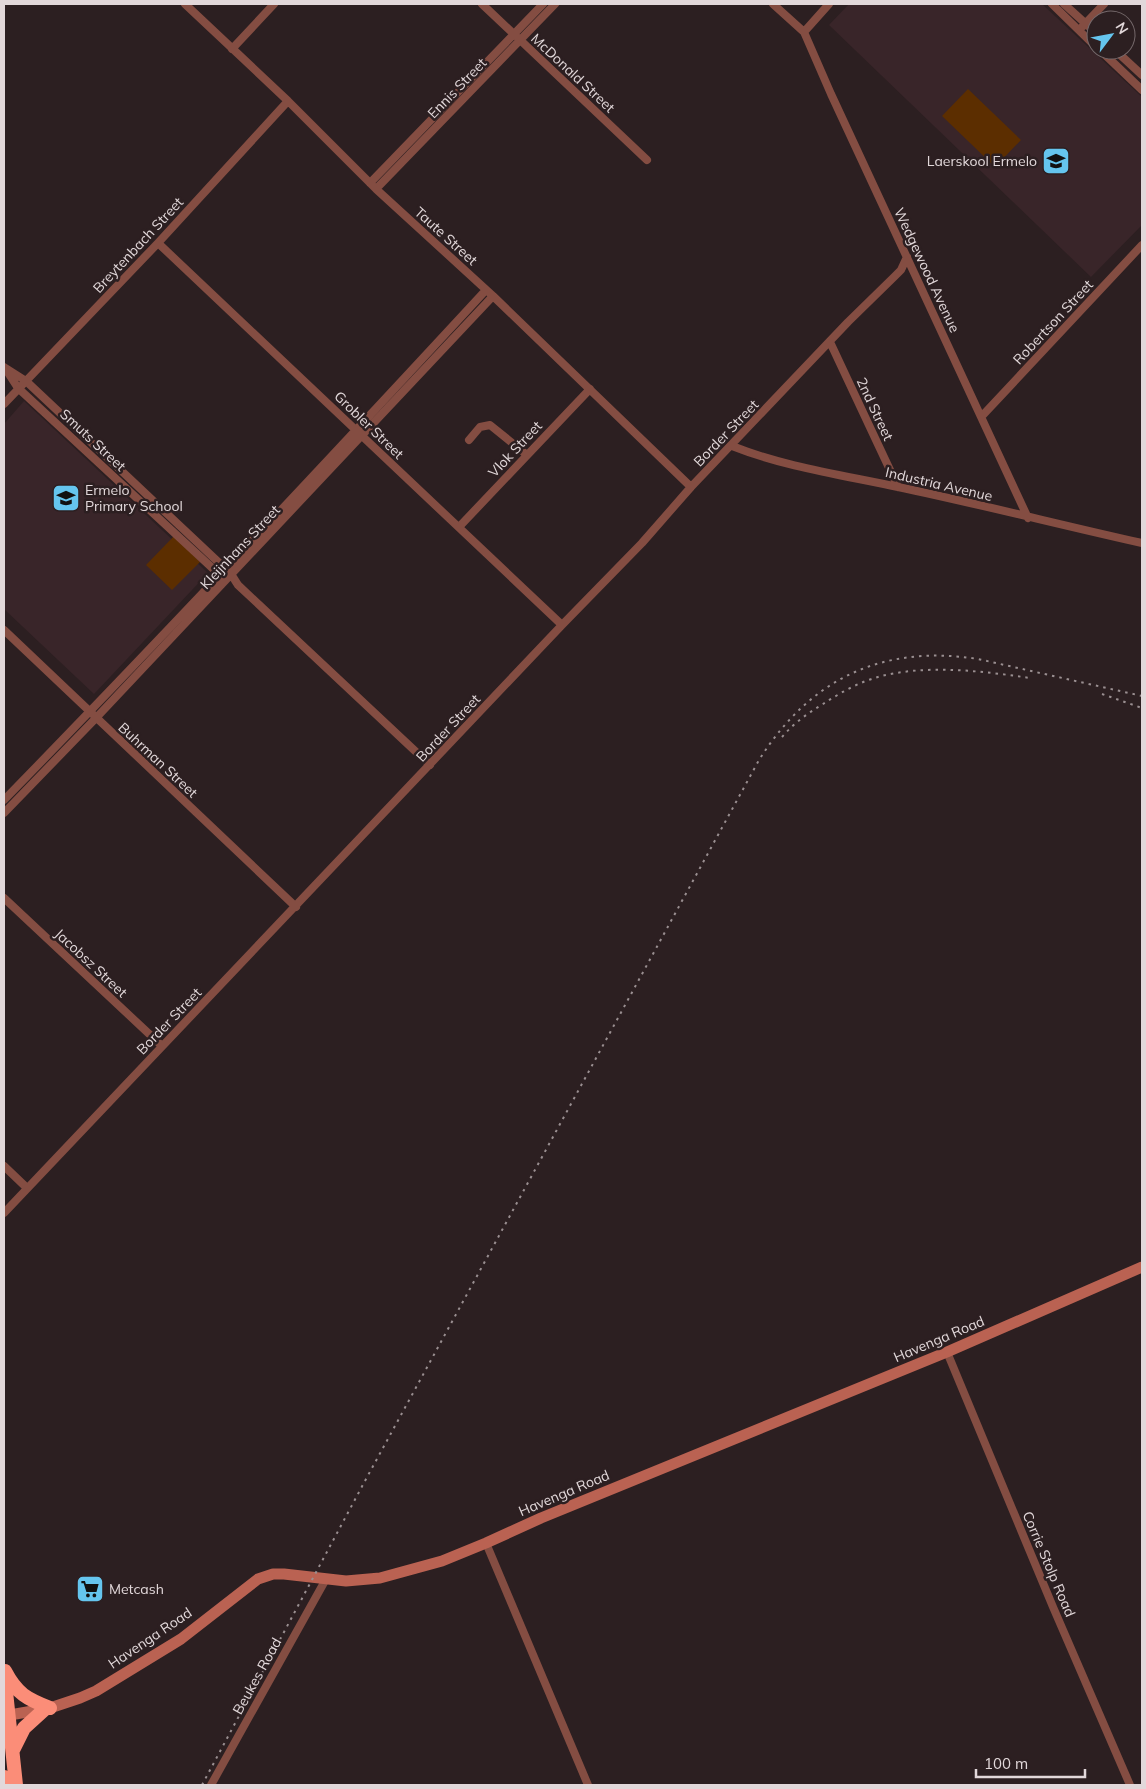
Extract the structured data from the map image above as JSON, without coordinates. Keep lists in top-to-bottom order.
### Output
{
  "streets": {
    "street": [
      "McDonald Street",
      "Ennis Street",
      "Taute Street",
      "Breytenbach Street",
      "Wedgewood Avenue",
      "Robertson Street",
      "2nd Street",
      "Grobler Street",
      "Border Street",
      "Smuts Street",
      "Vlok Street",
      "Industria Avenue",
      "Kleijnhans Street",
      "Buhrman Street",
      "Jacobsz Street",
      "Havenga Road",
      "Corrie Stolp Road",
      "Beukes Road"
    ]
  },
  "crossings": [
    ["McDonald Street", "Ennis Street"],
    ["Ennis Street", "Taute Street"],
    ["Taute Street", "Breytenbach Street"],
    ["Taute Street", "Border Street"],
    ["Taute Street", "Vlok Street"],
    ["Taute Street", "Kleijnhans Street"],
    ["Breytenbach Street", "Grobler Street"],
    ["Breytenbach Street", "Smuts Street"],
    ["Wedgewood Avenue", "Robertson Street"],
    ["Wedgewood Avenue", "Border Street"],
    ["Wedgewood Avenue", "Industria Avenue"],
    ["2nd Street", "Border Street"],
    ["2nd Street", "Industria Avenue"],
    ["Grobler Street", "Border Street"],
    ["Grobler Street", "Vlok Street"],
    ["Grobler Street", "Kleijnhans Street"],
    ["Border Street", "Smuts Street"],
    ["Border Street", "Industria Avenue"],
    ["Border Street", "Buhrman Street"],
    ["Border Street", "Jacobsz Street"],
    ["Smuts Street", "Kleijnhans Street"],
    ["Kleijnhans Street", "Buhrman Street"],
    ["Havenga Road", "Corrie Stolp Road"],
    ["Havenga Road", "Beukes Road"]
  ],
  "places": {
    "school or university": ["Laerskool Ermelo", "Ermelo Primary School"],
    "supermarket": ["Metcash"]
  },
  "scale_bar": "100 m",
  "north": "top right"
}
